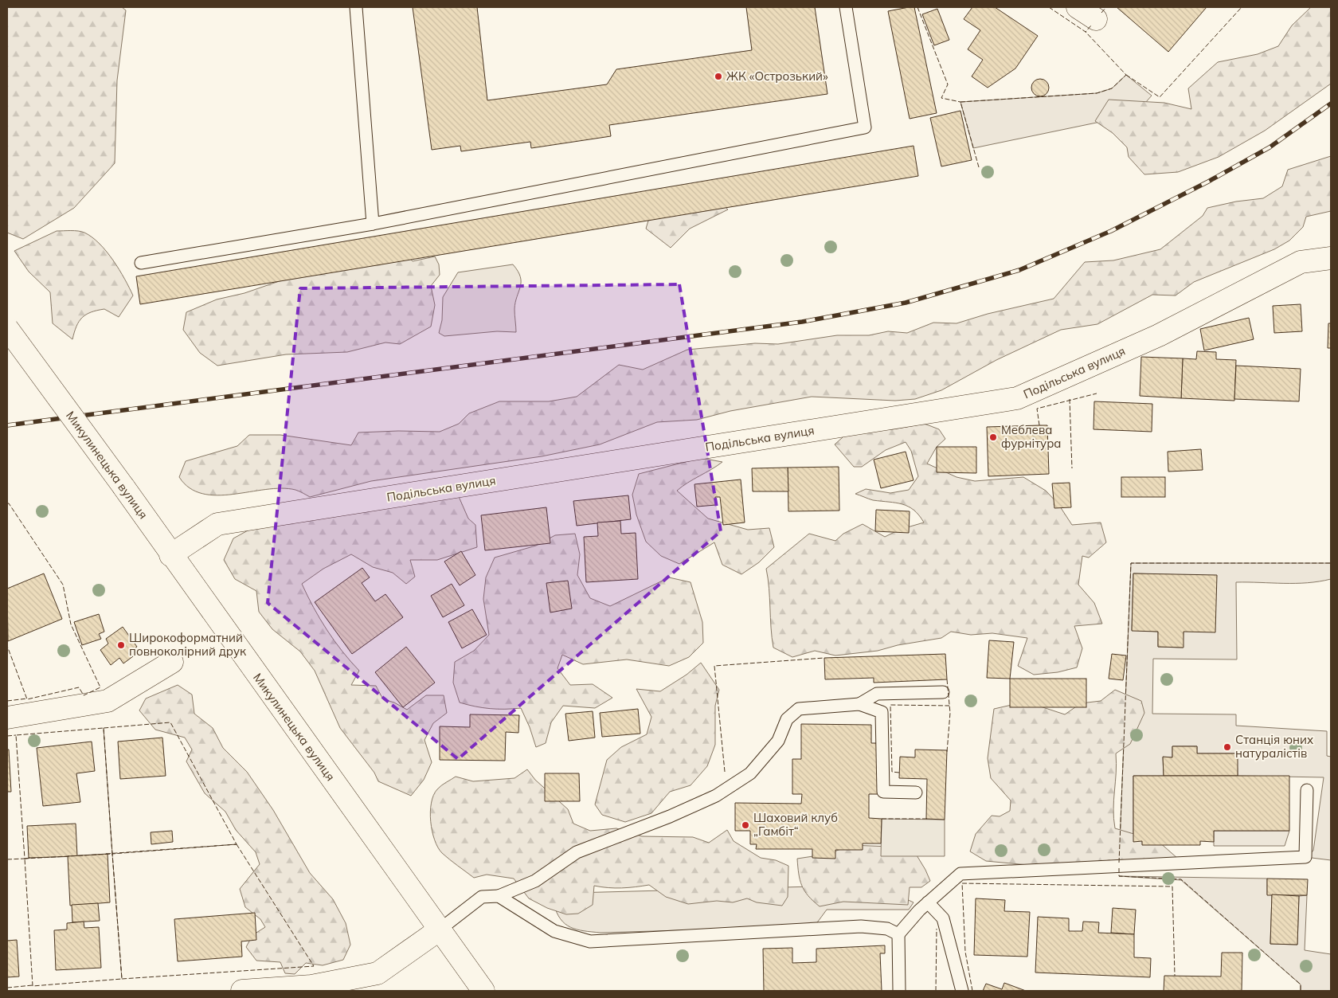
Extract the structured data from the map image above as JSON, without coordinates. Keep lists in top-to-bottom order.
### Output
{
  "streets": {
    "street": ["Подільська вулиця", "Микулинецька вулиця"]
  },
  "crossings": [
    ["Подільська вулиця", "Микулинецька вулиця"]
  ],
  "places": [
    "ЖК «Острозький»",
    "Меблева фурнітура",
    "Широкоформатний повноколірний друк",
    "Станція юних натуралістів",
    "Шаховий клуб „Гамбіт“"
  ]
}
